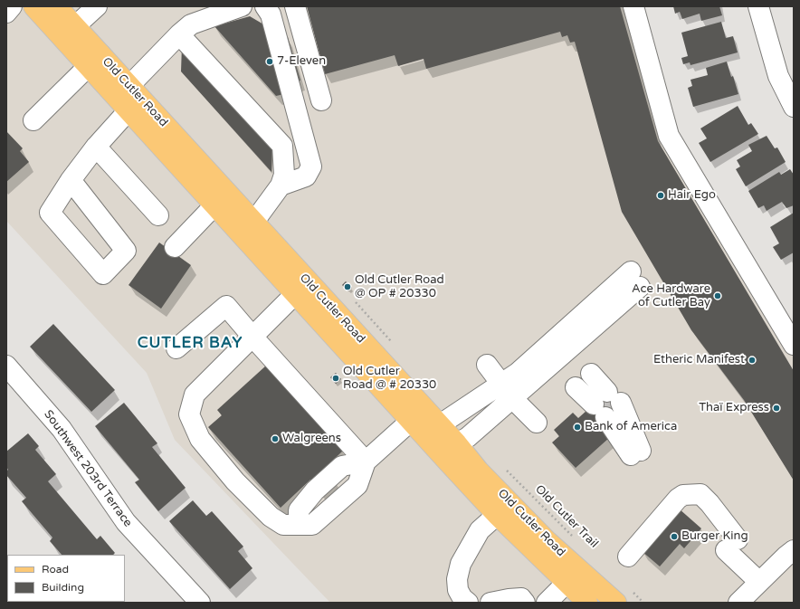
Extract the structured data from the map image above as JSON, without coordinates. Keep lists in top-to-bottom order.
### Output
{
  "streets": {
    "main road": ["Old Cutler Road"],
    "street": ["Southwest 203rd Terrace"],
    "path": ["Old Cutler Trail"]
  },
  "districts": ["CUTLER BAY"],
  "places": [
    "7-Eleven",
    "Hair Ego",
    "Old Cutler Road @ OP # 20330",
    "Ace Hardware of Cutler Bay",
    "Etheric Manifest",
    "Old Cutler Road @ # 20330",
    "Thaï Express",
    "Bank of America",
    "Walgreens",
    "Burger King"
  ],
  "legend": ["Road", "Building"]
}
